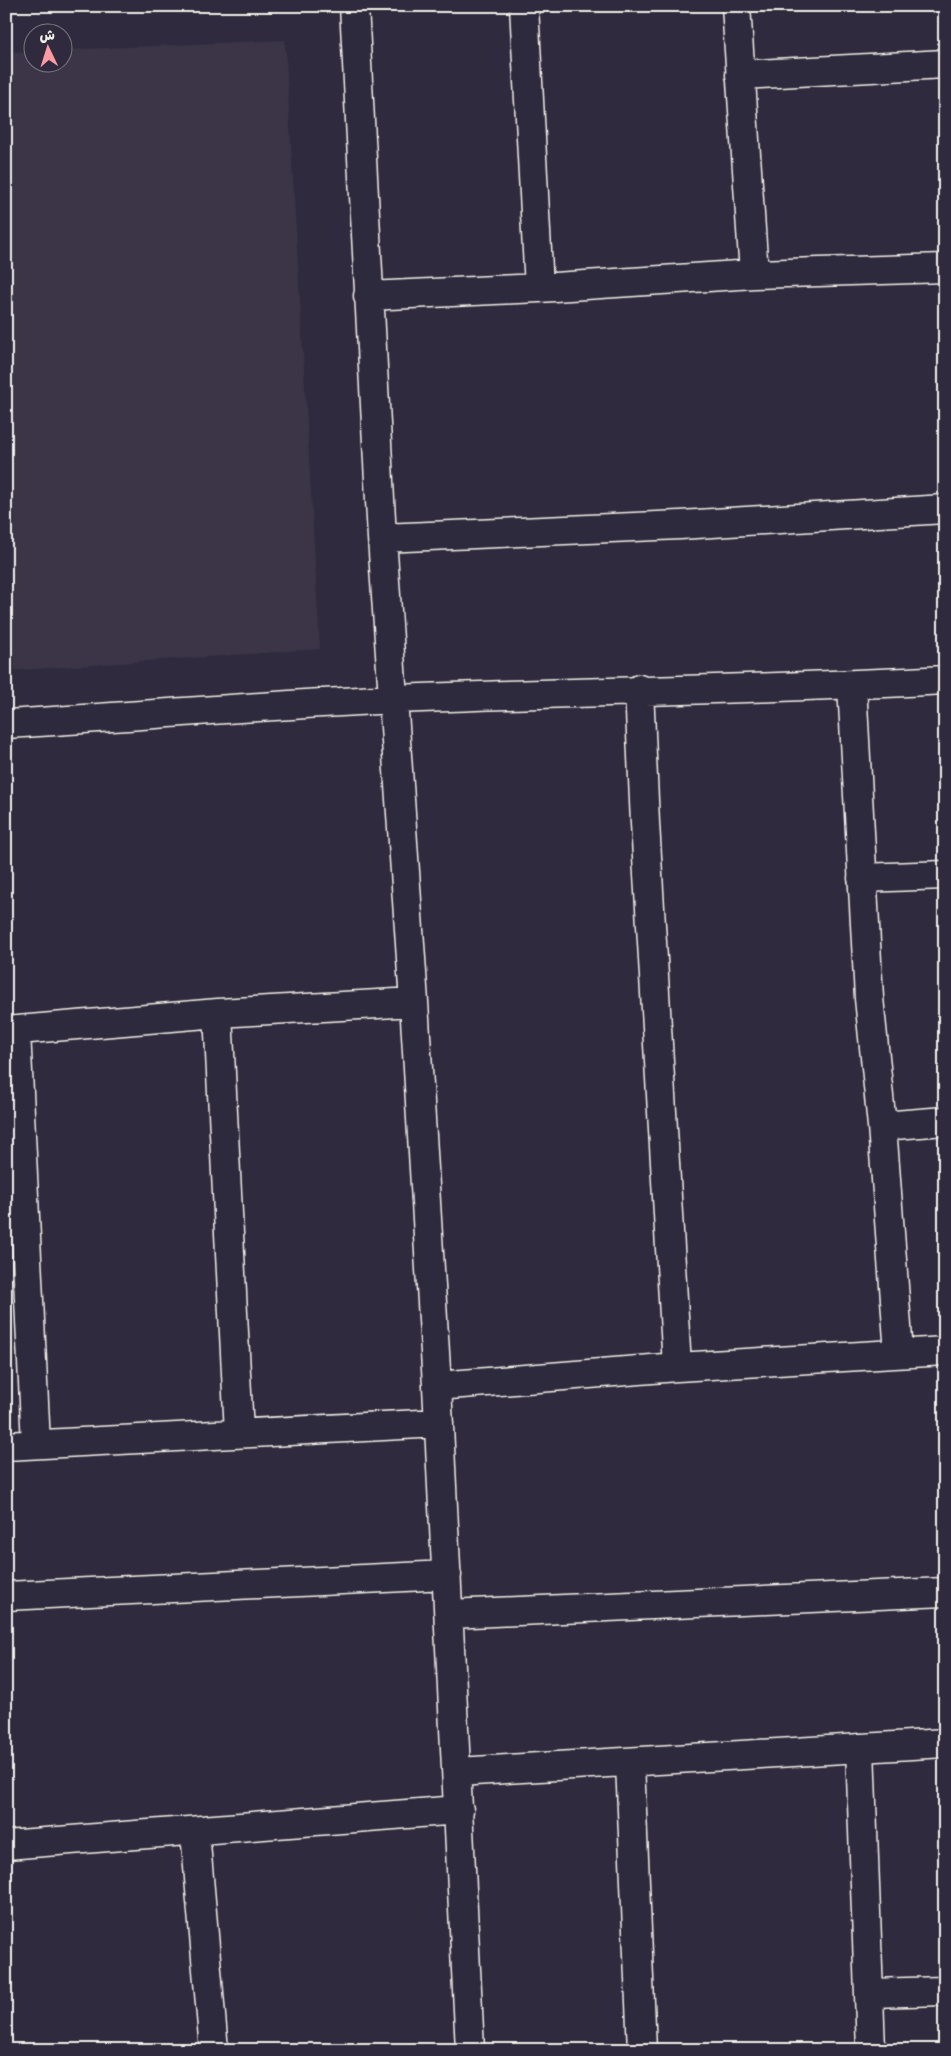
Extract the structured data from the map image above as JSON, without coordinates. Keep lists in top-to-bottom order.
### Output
{
  "north": "top"
}
